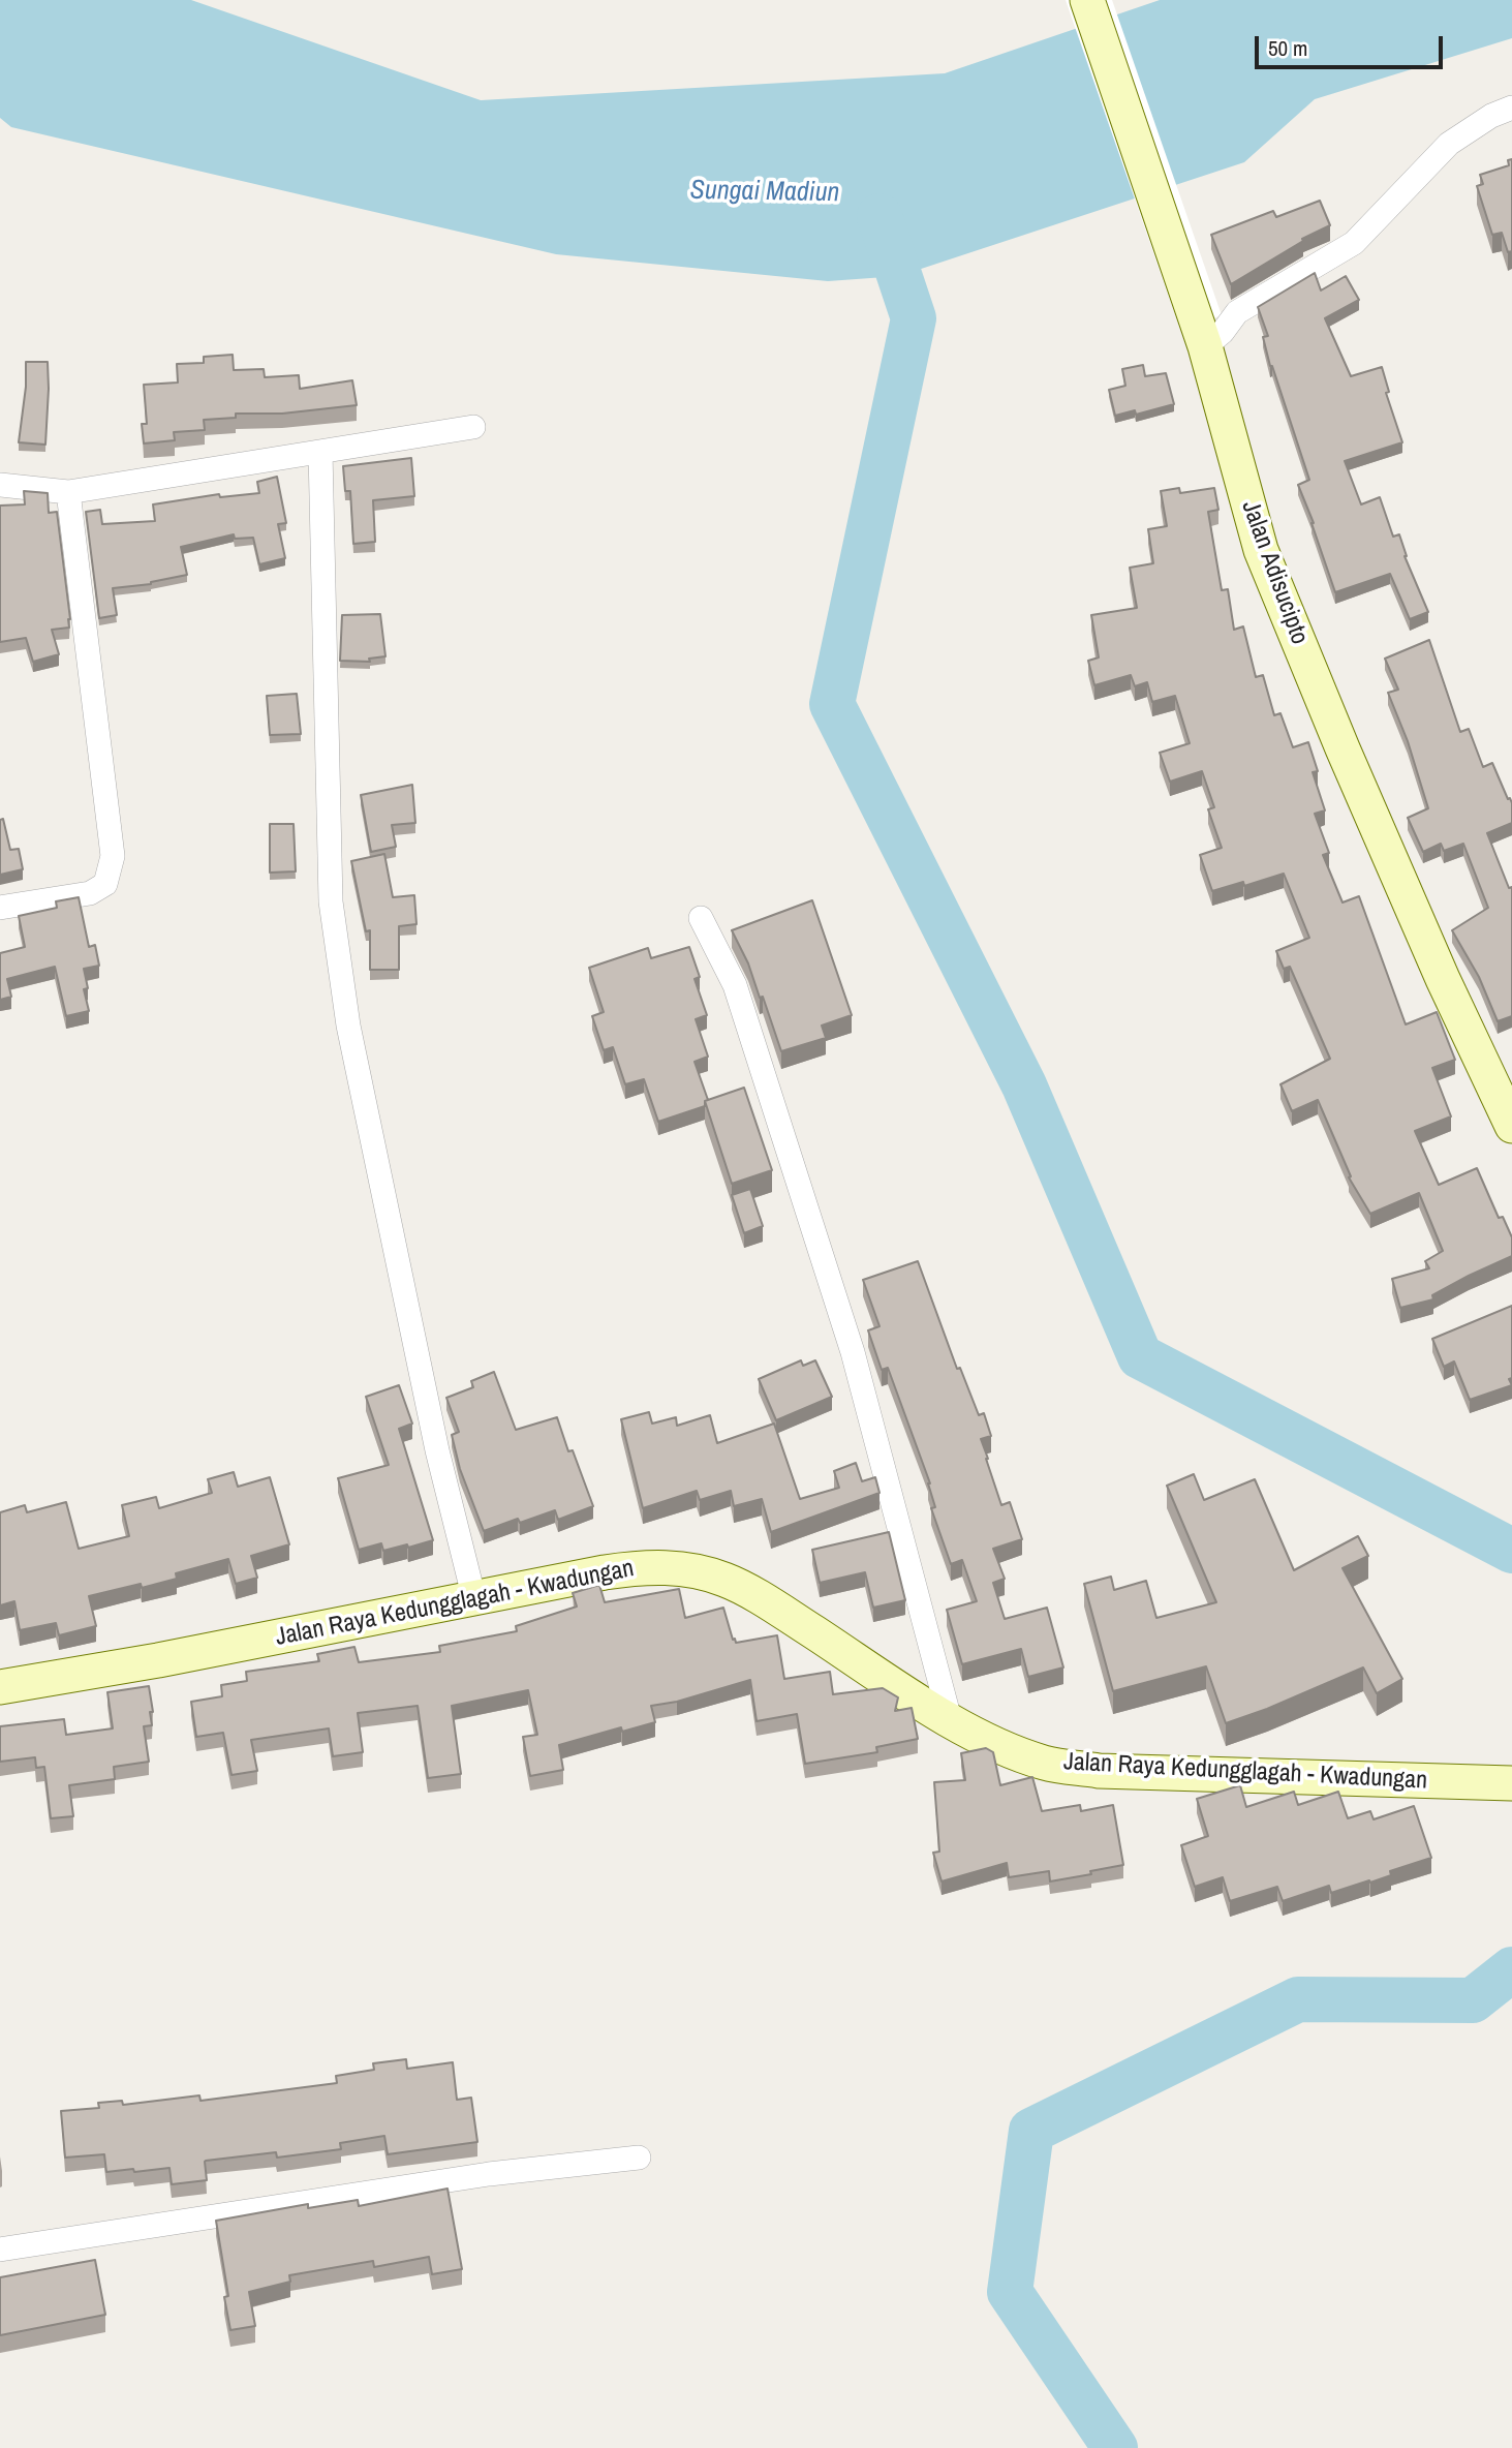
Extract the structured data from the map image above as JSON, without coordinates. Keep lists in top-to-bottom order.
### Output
{
  "streets": {
    "main road": ["Jalan Adisucipto", "Jalan Raya Kedungglagah - Kwadungan"]
  },
  "water": ["Sungai Madiun"],
  "scale_bar": "50 m"
}
